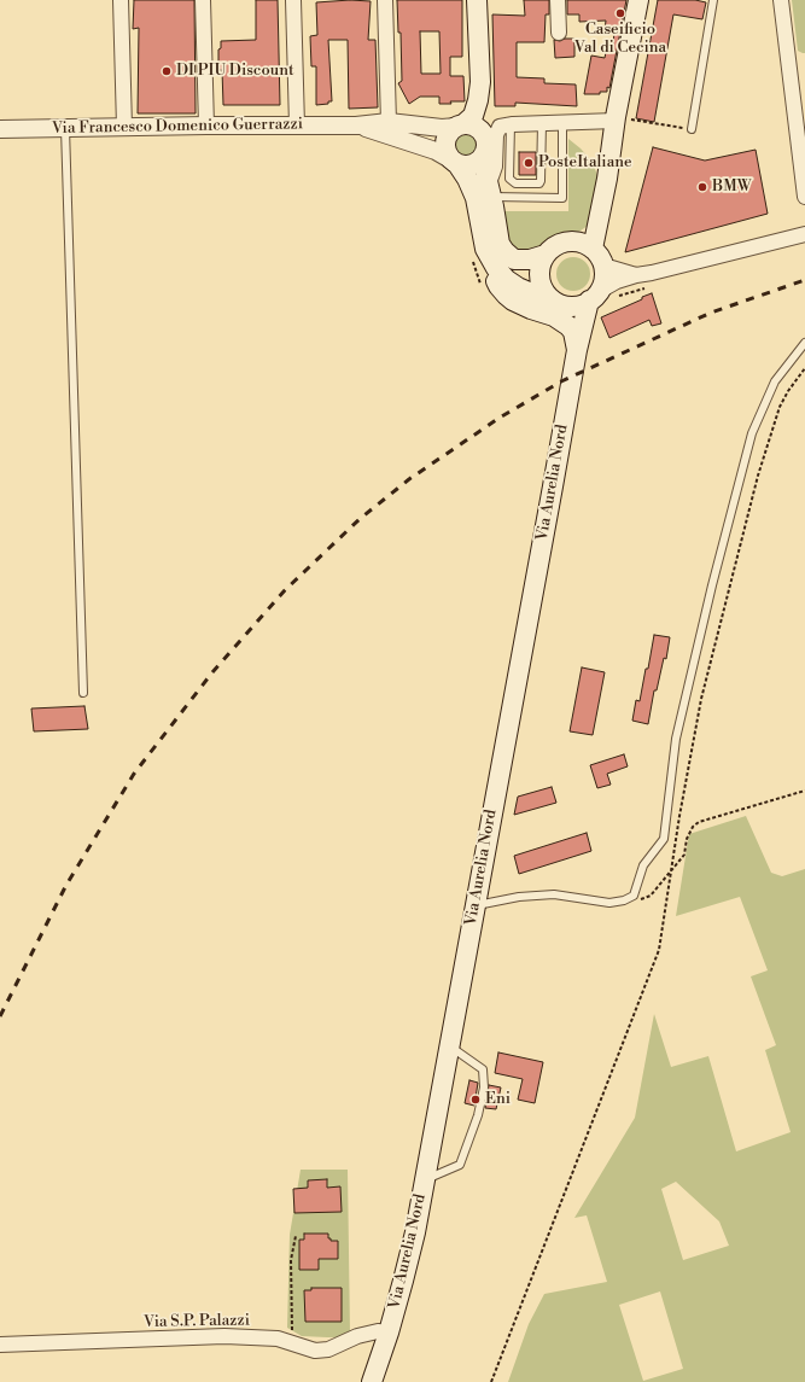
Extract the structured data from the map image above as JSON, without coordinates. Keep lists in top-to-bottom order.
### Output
{
  "streets": {
    "main road": ["Via Francesco Domenico Guerrazzi", "Via Aurelia Nord"],
    "street": ["Via S.P. Palazzi"]
  },
  "crossings": [
    ["Via Francesco Domenico Guerrazzi", "Via Aurelia Nord"],
    ["Via Aurelia Nord", "Via S.P. Palazzi"]
  ],
  "places": [
    "Caseificio Val di Cecina",
    "DI PIU Discount",
    "PosteItaliane",
    "BMW",
    "Eni"
  ]
}
